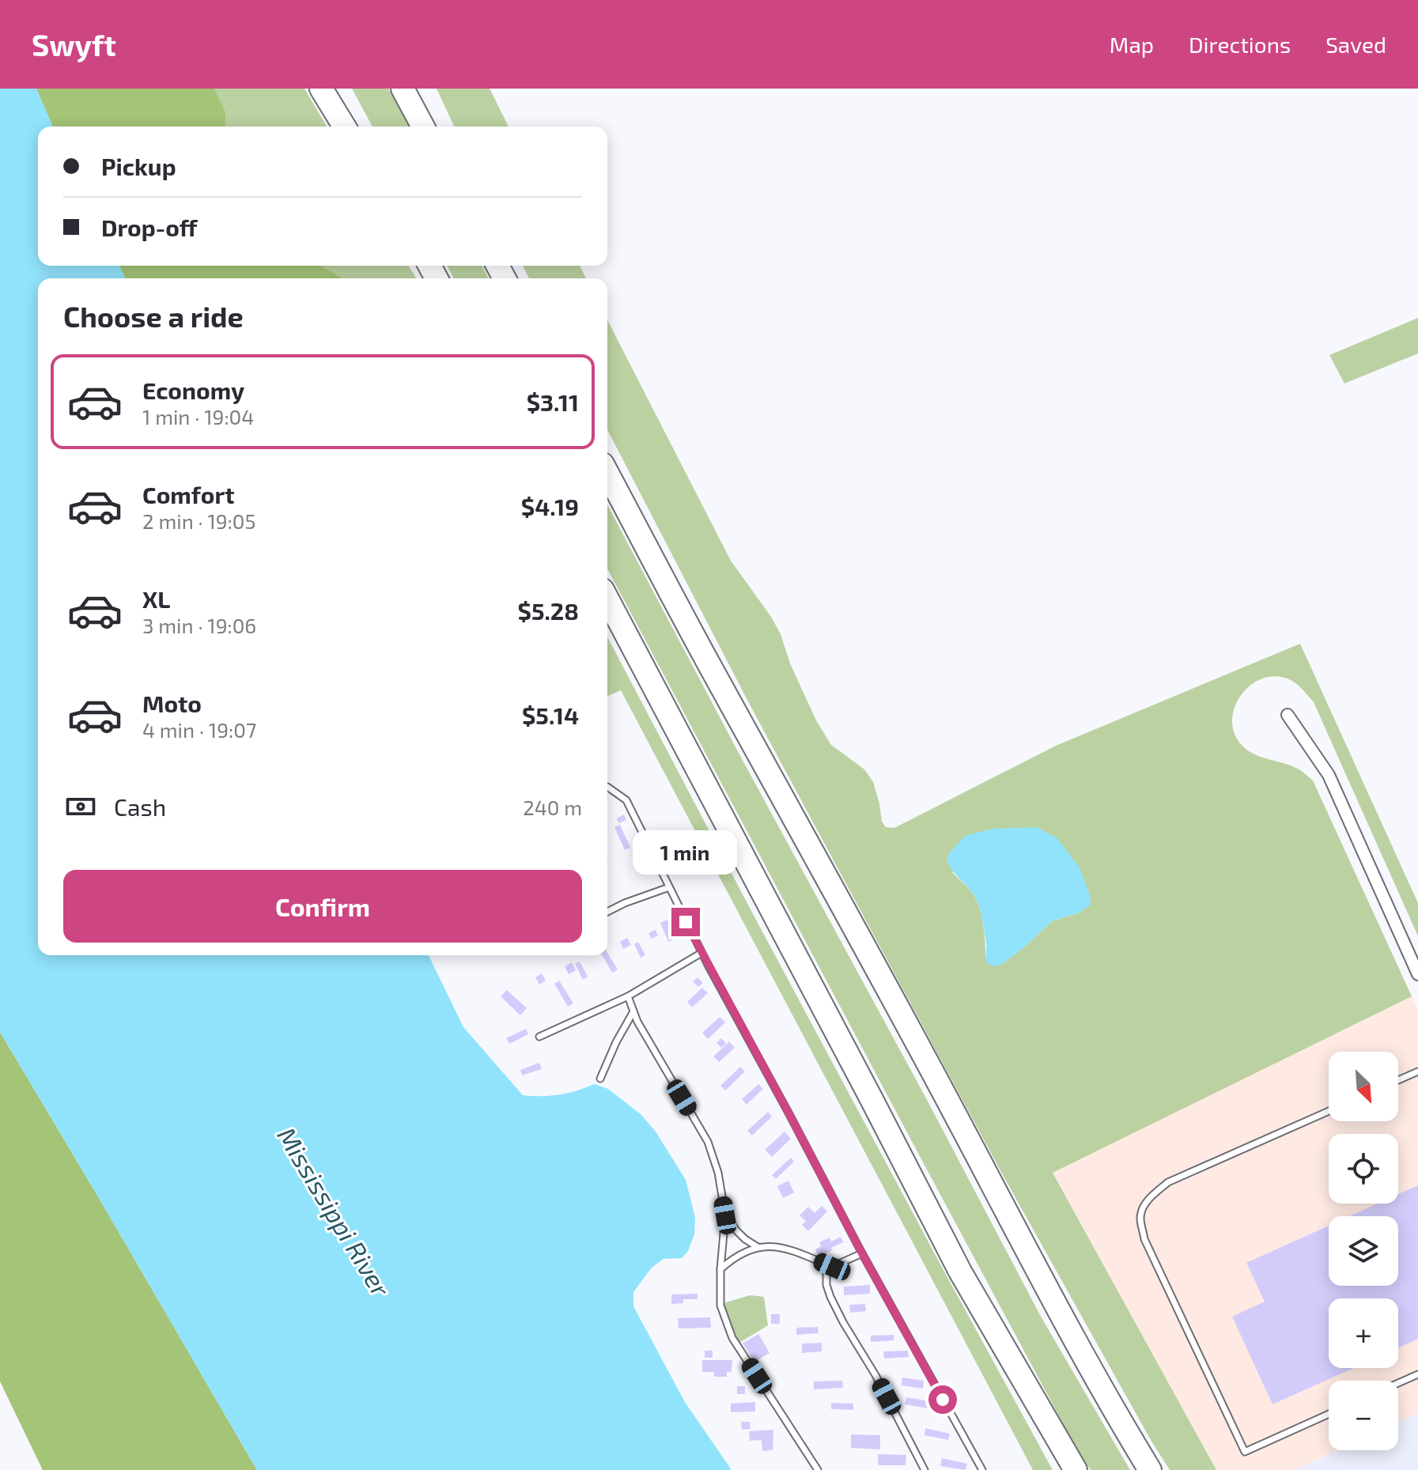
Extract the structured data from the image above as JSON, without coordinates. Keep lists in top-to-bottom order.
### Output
{
  "water": ["Mississippi River"],
  "north": "bottom right",
  "page": {
    "header": "Swyft",
    "nav": ["Map", "Directions", "Saved"],
    "banner": ["Pickup", "Drop-off"],
    "heading": "Choose a ride",
    "list": [
      {
        "name": "Economy",
        "note": "1 min · 19:04",
        "value": "$3.11"
      },
      {
        "name": "Comfort",
        "note": "2 min · 19:05",
        "value": "$4.19"
      },
      {
        "name": "XL",
        "note": "3 min · 19:06",
        "value": "$5.28"
      },
      {
        "name": "Moto",
        "note": "4 min · 19:07",
        "value": "$5.14"
      }
    ],
    "pay": ["Cash", "240 m"],
    "bubble": "1 min",
    "buttons": "Confirm",
    "map_buttons": ["+", "−"]
  }
}
